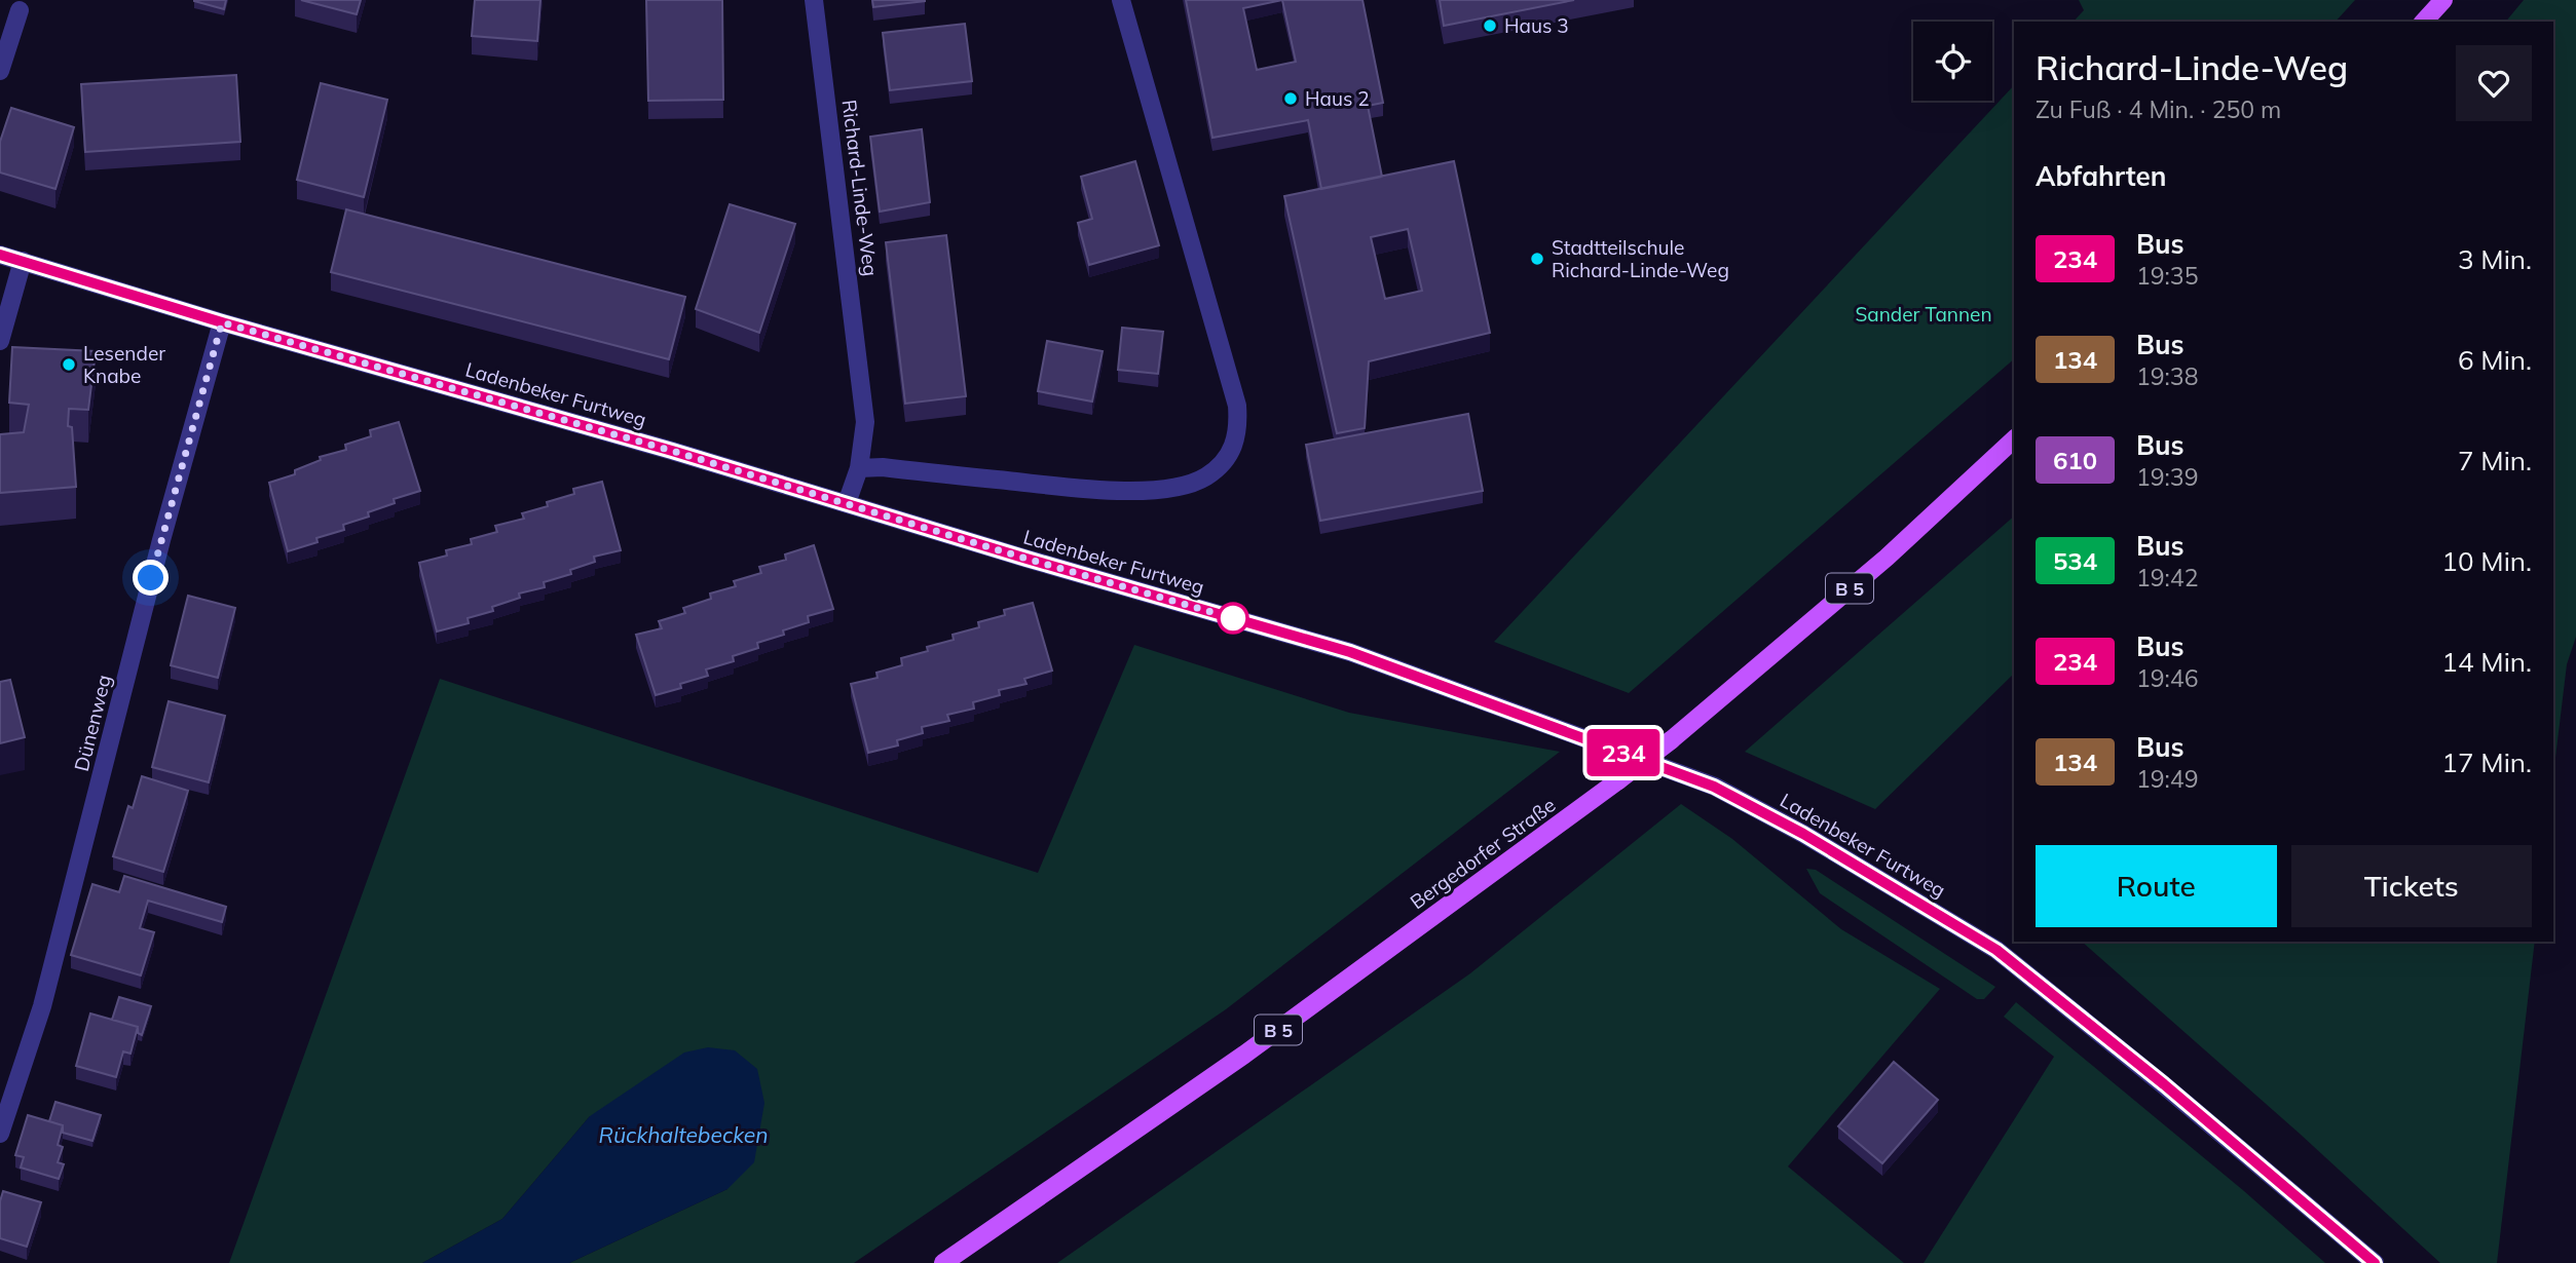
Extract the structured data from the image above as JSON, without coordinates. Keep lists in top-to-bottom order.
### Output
{
  "streets": {
    "main road": ["B 5", "Bergedorfer Straße"],
    "street": ["Richard-Linde-Weg", "Ladenbeker Furtweg", "Dünenweg"]
  },
  "crossings": [
    ["Richard-Linde-Weg", "Ladenbeker Furtweg"],
    ["Ladenbeker Furtweg", "Dünenweg"]
  ],
  "water": ["Rückhaltebecken"],
  "parks": ["Sander Tannen"],
  "places": [
    "Haus 3",
    "Haus 2",
    "Stadtteilschule Richard-Linde-Weg",
    "Lesender Knabe"
  ],
  "lines": ["bus line 234"],
  "page": {
    "on_map": "234",
    "heading": [
      ["Richard-Linde-Weg", "Zu Fuß · 4 Min. · 250 m"],
      "Abfahrten"
    ],
    "list": [
      {
        "mark": "234",
        "name": "Bus",
        "note": "19:35",
        "value": "3 Min."
      },
      {
        "mark": "134",
        "name": "Bus",
        "note": "19:38",
        "value": "6 Min."
      },
      {
        "mark": "610",
        "name": "Bus",
        "note": "19:39",
        "value": "7 Min."
      },
      {
        "mark": "534",
        "name": "Bus",
        "note": "19:42",
        "value": "10 Min."
      },
      {
        "mark": "234",
        "name": "Bus",
        "note": "19:46",
        "value": "14 Min."
      },
      {
        "mark": "134",
        "name": "Bus",
        "note": "19:49",
        "value": "17 Min."
      }
    ],
    "buttons": ["Route", "Tickets"]
  }
}
